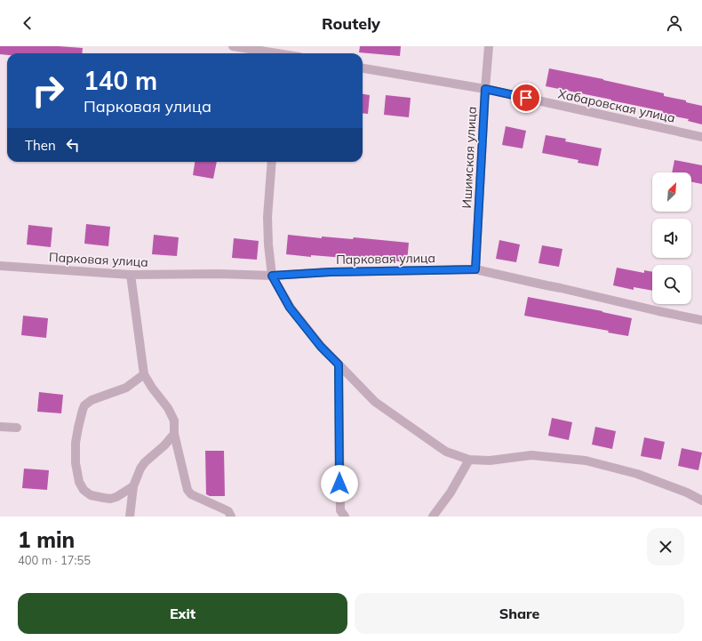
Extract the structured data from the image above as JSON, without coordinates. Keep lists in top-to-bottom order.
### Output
{
  "streets": {
    "street": ["Хабаровская улица", "Ишимская улица", "Парковая улица"]
  },
  "crossings": [
    ["Хабаровская улица", "Ишимская улица"],
    ["Ишимская улица", "Парковая улица"]
  ],
  "north": "top right",
  "page": {
    "header": "Routely",
    "turn": ["140 m", "Парковая улица"],
    "then": "Then",
    "heading": ["1 min", "400 m · 17:55"],
    "buttons": ["Exit", "Share"]
  }
}
